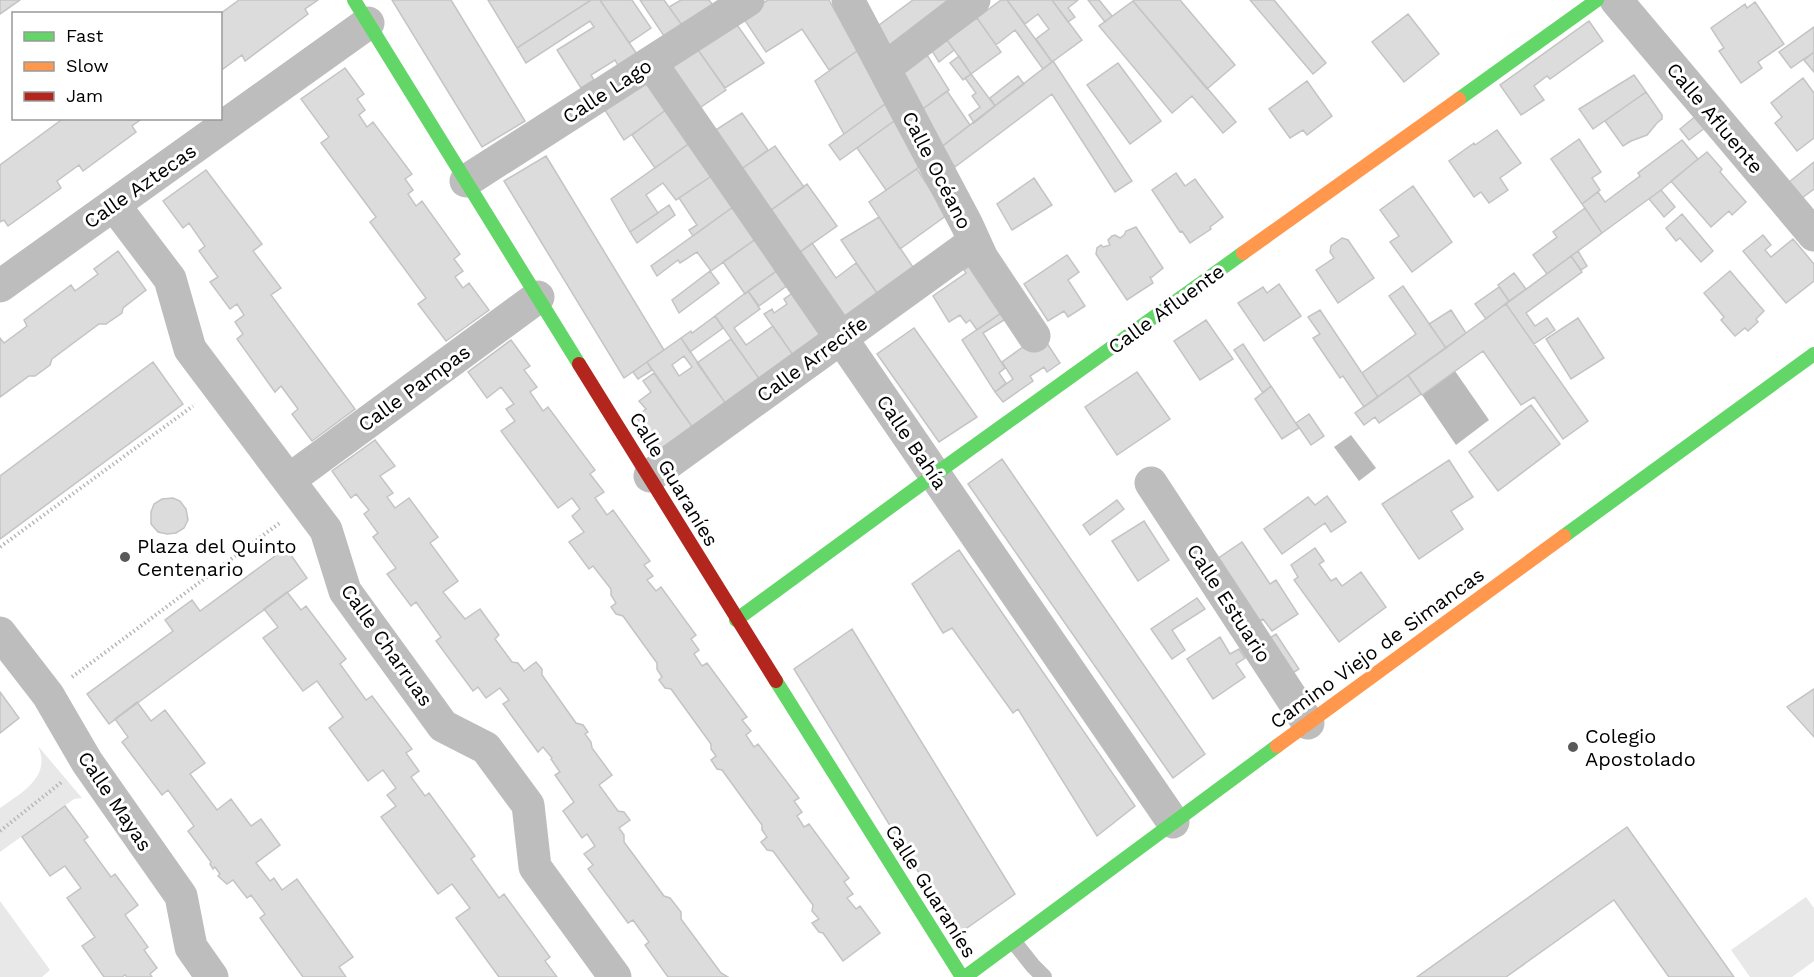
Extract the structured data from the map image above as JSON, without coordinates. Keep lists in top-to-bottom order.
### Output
{
  "streets": {
    "street": [
      "Calle Lago",
      "Calle Afluente",
      "Calle Océano",
      "Calle Aztecas",
      "Calle Arrecife",
      "Calle Pampas",
      "Calle Bahía",
      "Calle Guaraníes",
      "Calle Estuario",
      "Calle Charruas",
      "Camino Viejo de Simancas",
      "Calle Mayas"
    ]
  },
  "crossings": [
    ["Calle Lago", "Calle Bahía"],
    ["Calle Lago", "Calle Guaraníes"],
    ["Calle Afluente", "Calle Bahía"],
    ["Calle Afluente", "Calle Guaraníes"],
    ["Calle Océano", "Calle Arrecife"],
    ["Calle Aztecas", "Calle Guaraníes"],
    ["Calle Aztecas", "Calle Charruas"],
    ["Calle Arrecife", "Calle Bahía"],
    ["Calle Arrecife", "Calle Guaraníes"],
    ["Calle Pampas", "Calle Guaraníes"],
    ["Calle Pampas", "Calle Charruas"],
    ["Calle Bahía", "Camino Viejo de Simancas"],
    ["Calle Guaraníes", "Camino Viejo de Simancas"],
    ["Calle Estuario", "Camino Viejo de Simancas"]
  ],
  "places": ["Plaza del Quinto Centenario", "Colegio Apostolado"],
  "legend": ["Fast", "Slow", "Jam"]
}
